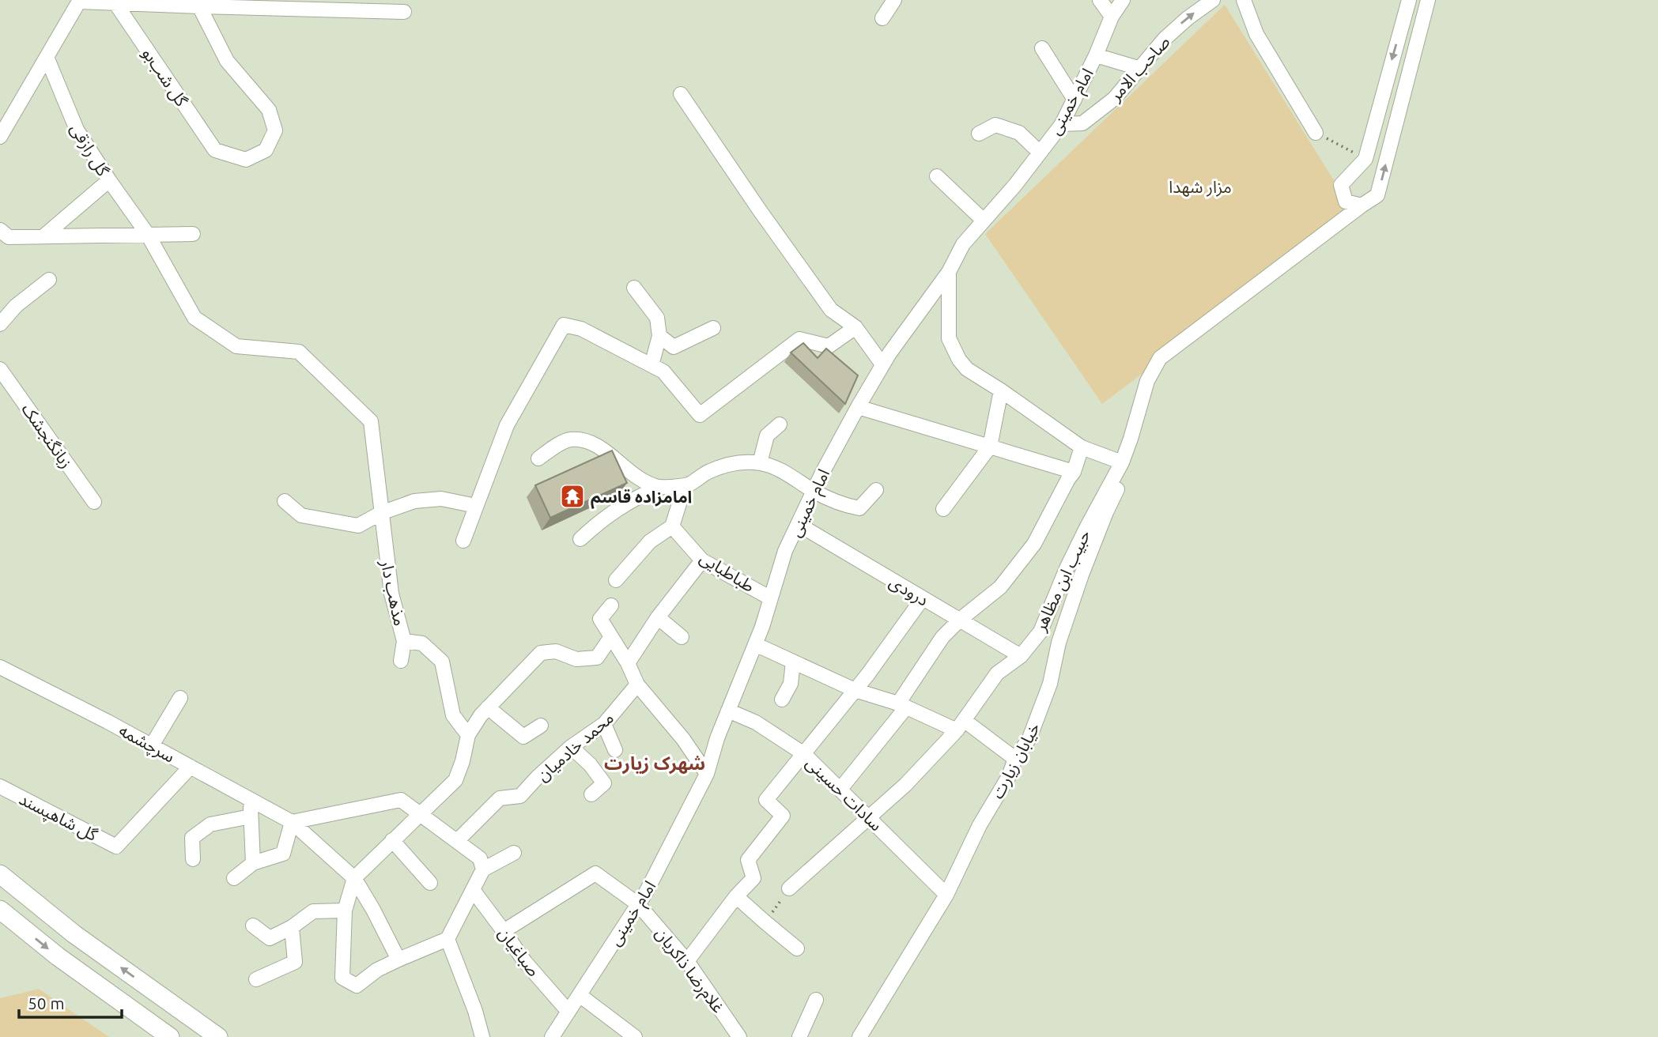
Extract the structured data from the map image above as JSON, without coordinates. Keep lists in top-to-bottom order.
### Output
{
  "streets": {
    "street": [
      "صاحب الامر",
      "گل شب‌بو",
      "امام خمینی",
      "گل رازقی",
      "زبانگنجشک",
      "طباطبایی",
      "حبیب ابن مظاهر",
      "درودی",
      "مذهب دار",
      "سرچشمه",
      "محمد خادمیان",
      "خیابان زیارت",
      "سادات حسینی",
      "گل شاهپسند",
      "صباغیان",
      "غلام‌رضا ذاکریان"
    ]
  },
  "crossings": [
    ["صاحب الامر", "امام خمینی"],
    ["امام خمینی", "طباطبایی"],
    ["امام خمینی", "درودی"],
    ["امام خمینی", "سادات حسینی"],
    ["امام خمینی", "صباغیان"],
    ["امام خمینی", "غلام‌رضا ذاکریان"],
    ["گل رازقی", "مذهب دار"],
    ["حبیب ابن مظاهر", "درودی"],
    ["حبیب ابن مظاهر", "خیابان زیارت"],
    ["حبیب ابن مظاهر", "سادات حسینی"],
    ["سرچشمه", "گل شاهپسند"],
    ["خیابان زیارت", "سادات حسینی"],
    ["صباغیان", "غلام‌رضا ذاکریان"]
  ],
  "one_way": ["صاحب الامر"],
  "districts": ["شهرک زیارت"],
  "parks": ["مزار شهدا"],
  "places": {
    "temple": ["امامزاده قاسم"]
  },
  "scale_bar": "50 m"
}
